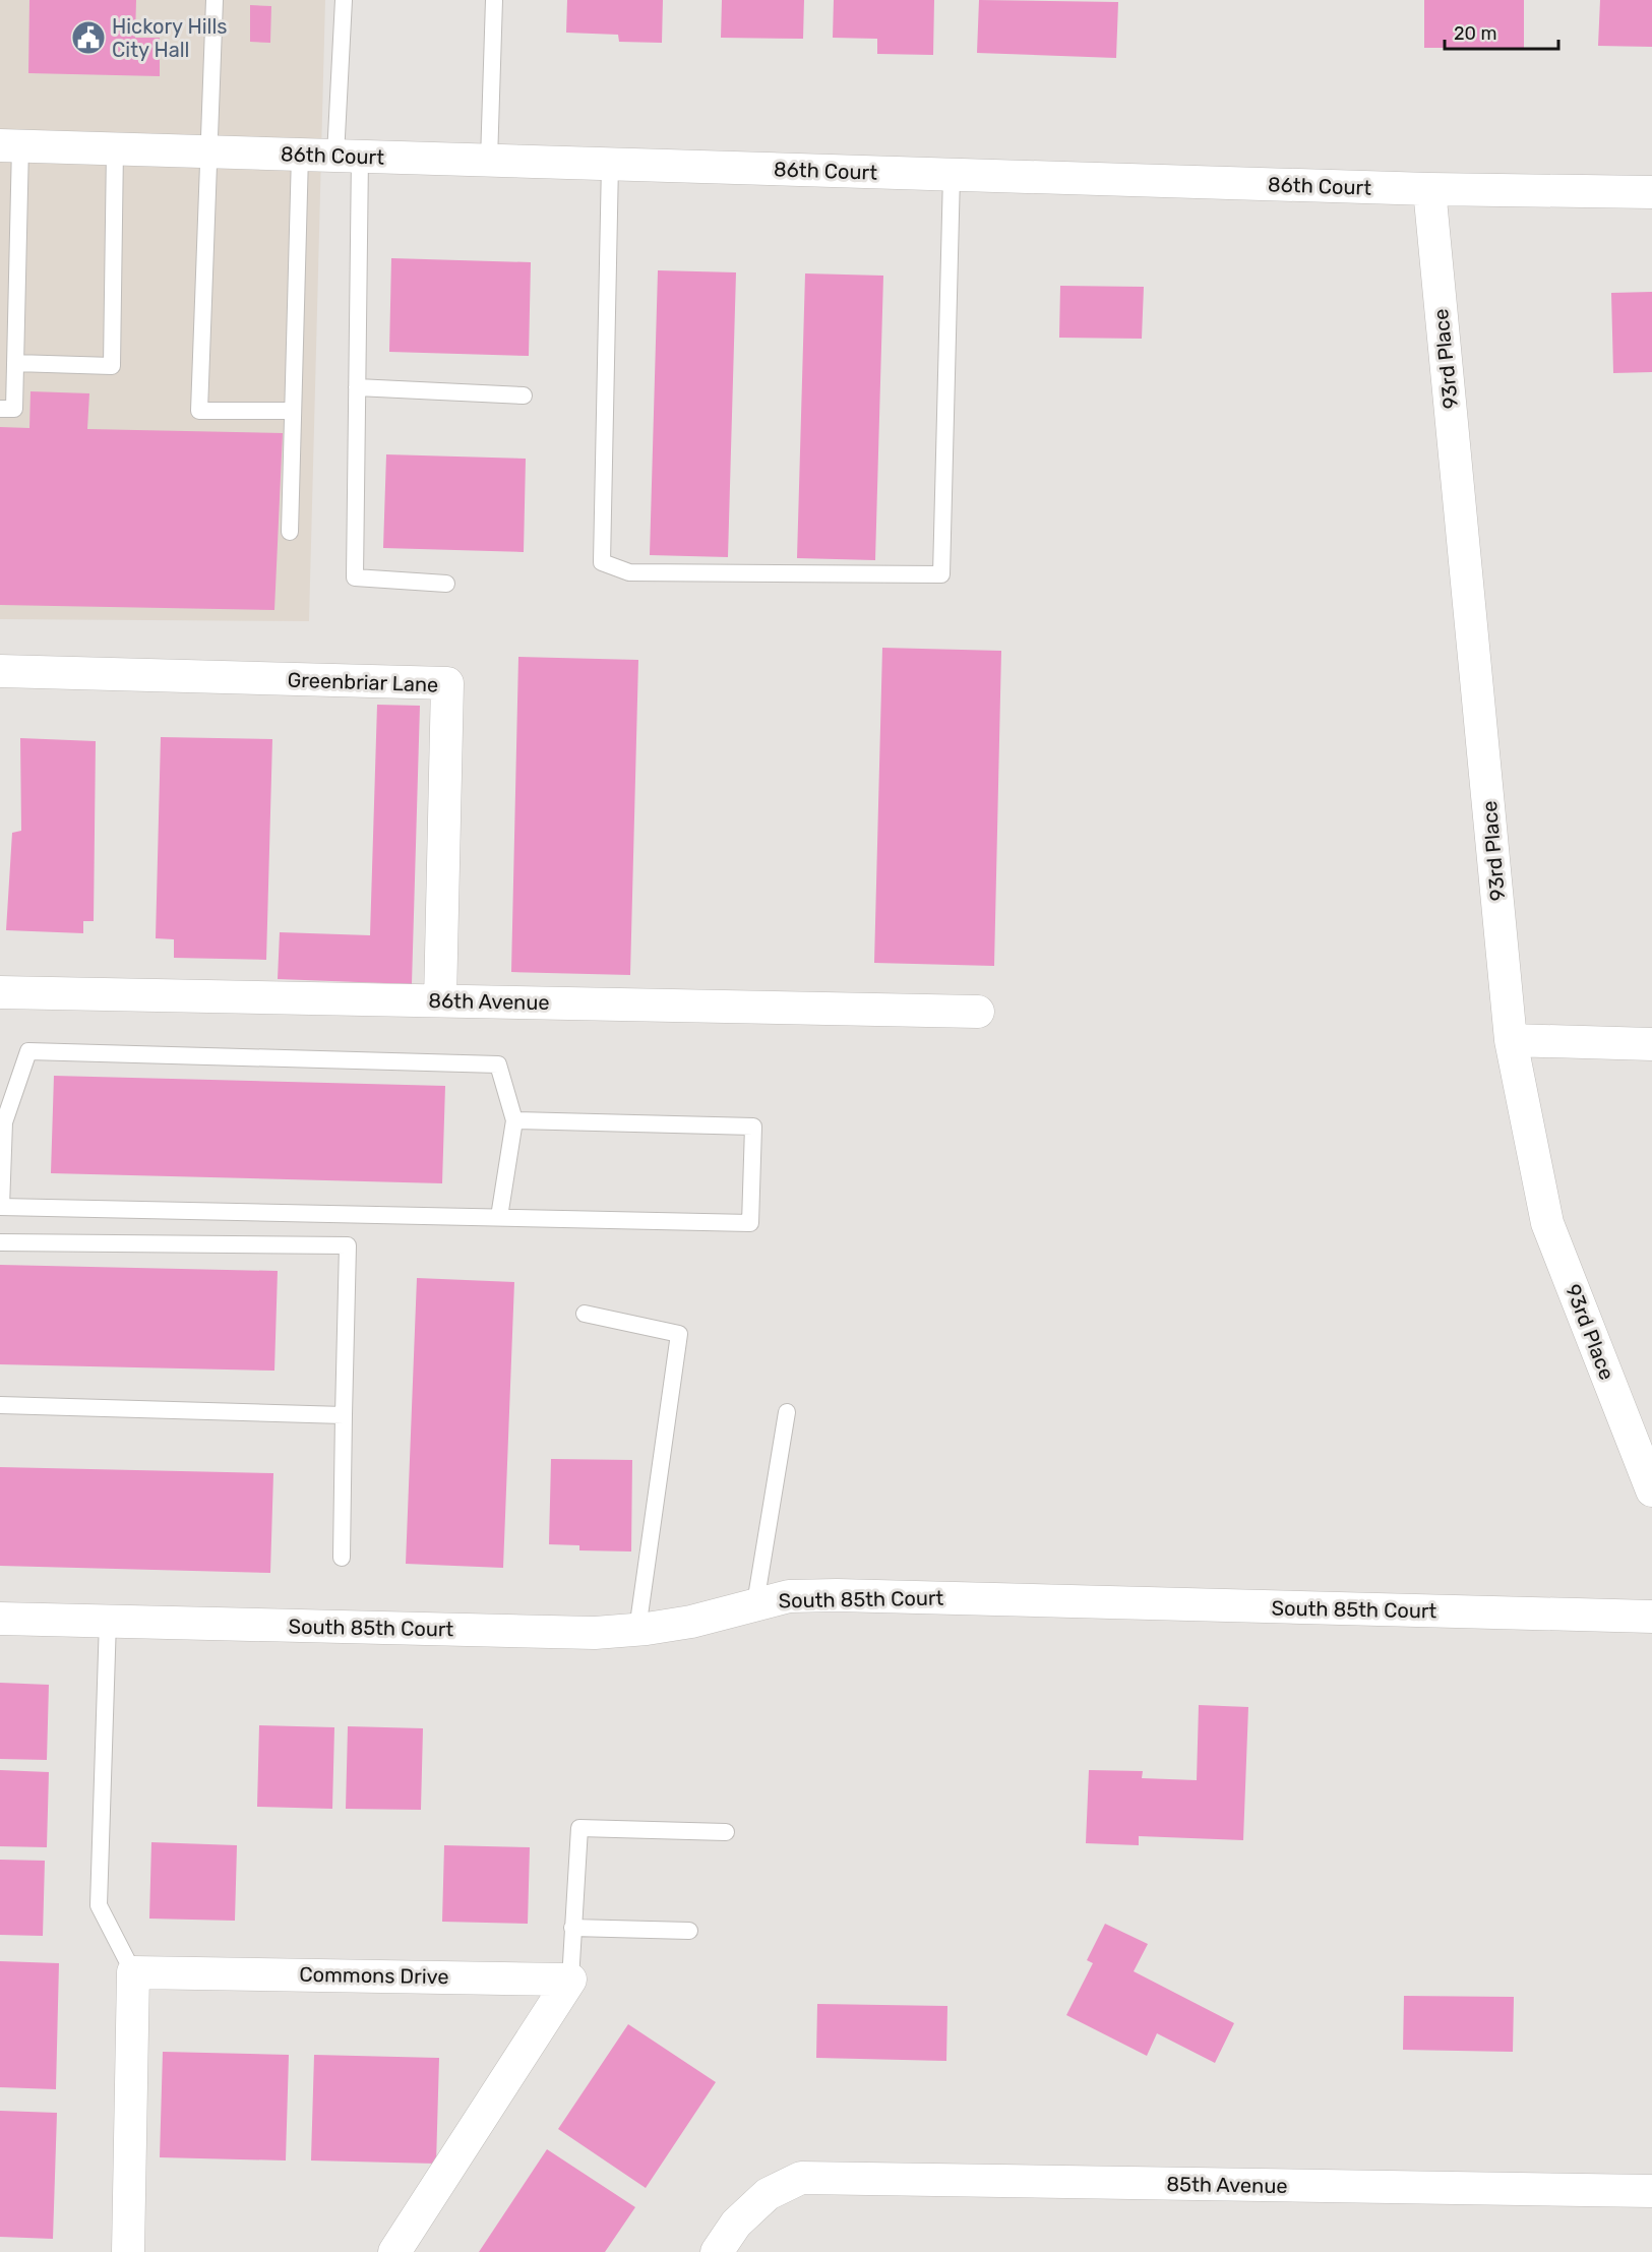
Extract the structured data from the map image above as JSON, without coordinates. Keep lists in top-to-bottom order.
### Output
{
  "streets": {
    "street": [
      "86th Court",
      "93rd Place",
      "Greenbriar Lane",
      "86th Avenue",
      "South 85th Court",
      "Commons Drive",
      "85th Avenue"
    ]
  },
  "crossings": [
    ["86th Court", "93rd Place"],
    ["Greenbriar Lane", "86th Avenue"]
  ],
  "places": {
    "public building": ["Hickory Hills City Hall"]
  },
  "scale_bar": "20 m"
}
